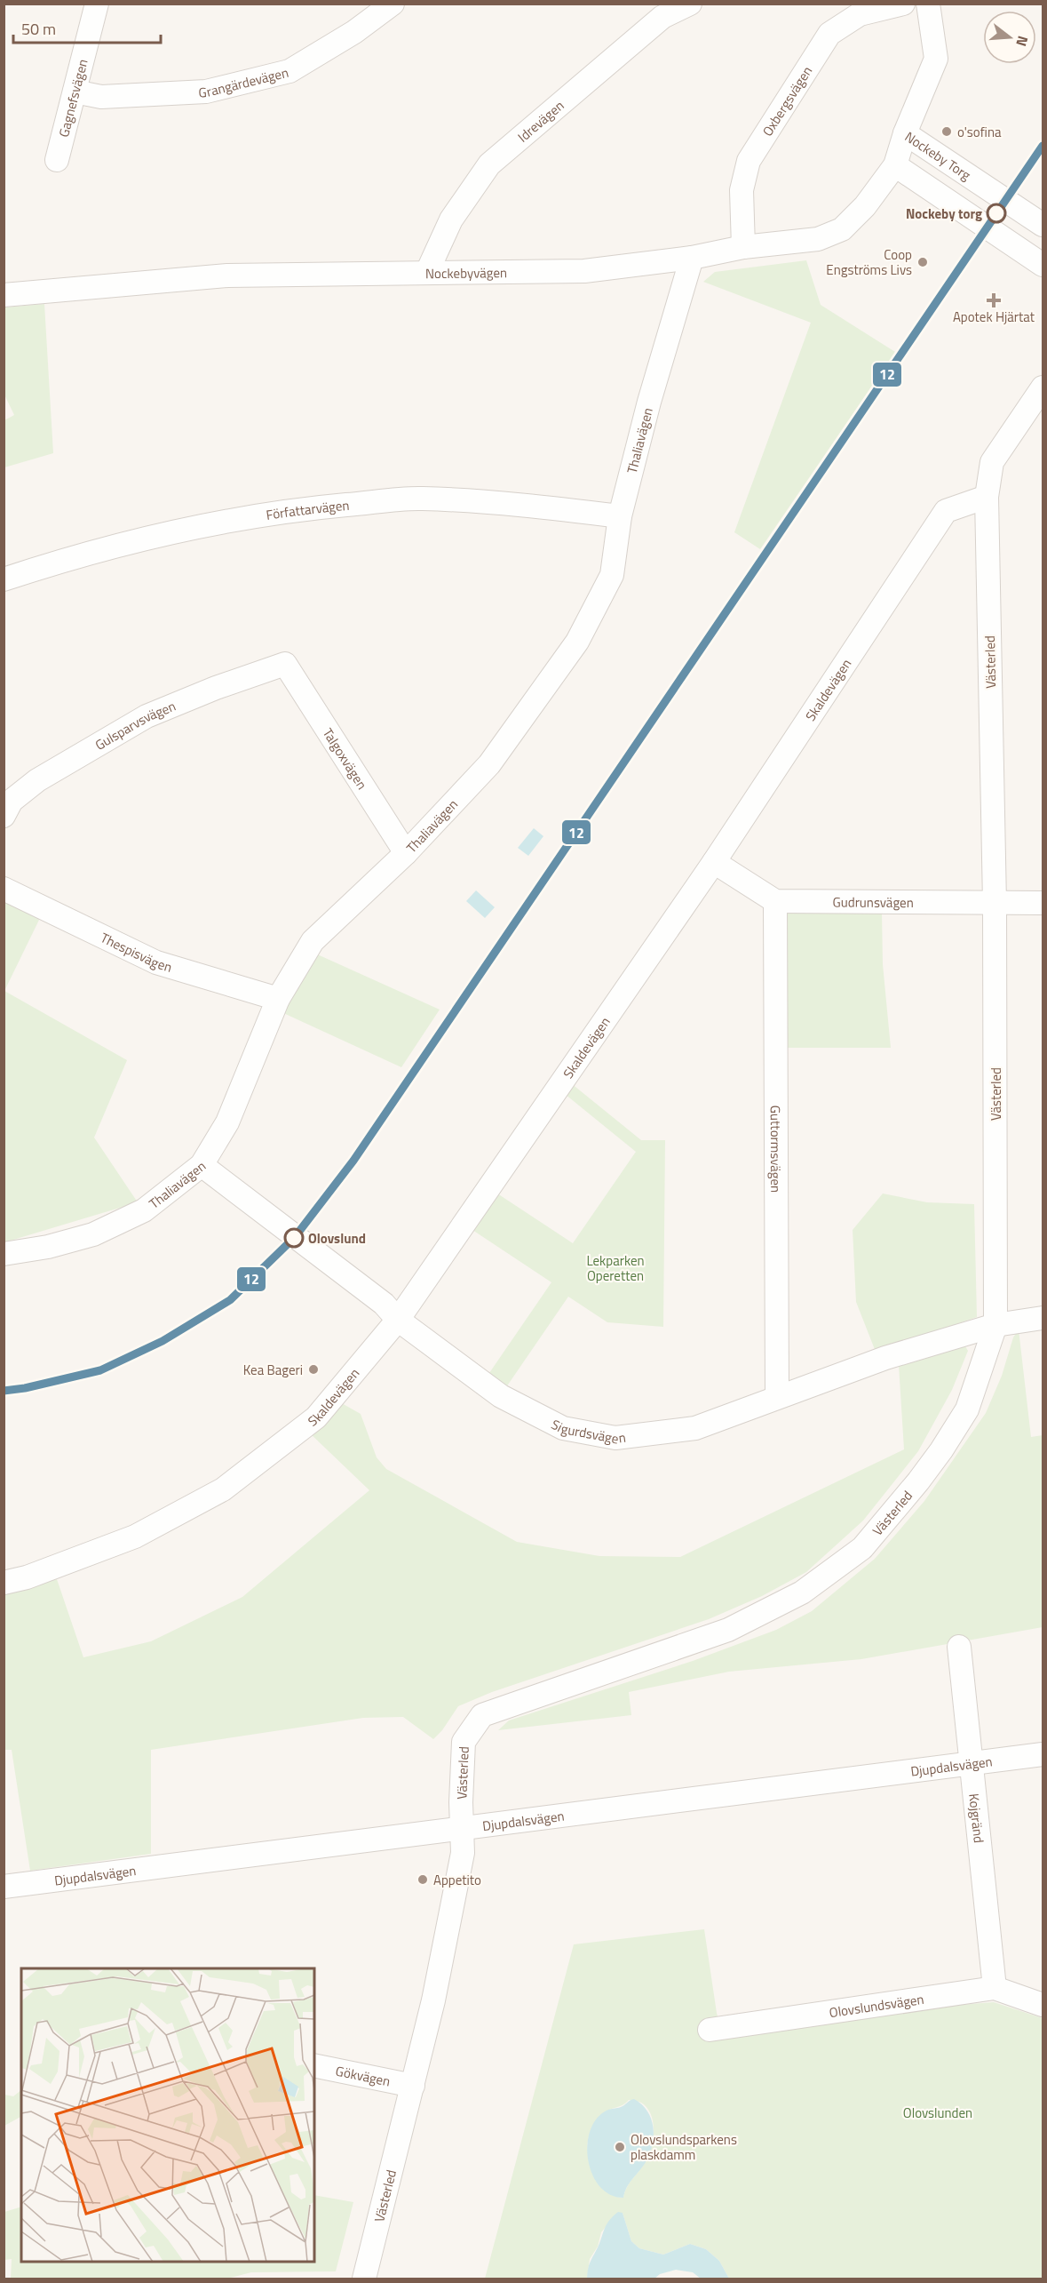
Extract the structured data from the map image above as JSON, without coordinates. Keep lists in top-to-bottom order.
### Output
{
  "streets": {
    "street": [
      "Grangärdevägen",
      "Gagnefsvägen",
      "Oxbergsvägen",
      "Idrevägen",
      "Nockeby Torg",
      "Nockebyvägen",
      "Thaliavägen",
      "Författarvägen",
      "Västerled",
      "Skaldevägen",
      "Gulsparvsvägen",
      "Talgoxvägen",
      "Gudrunsvägen",
      "Thespisvägen",
      "Guttormsvägen",
      "Sigurdsvägen",
      "Djupdalsvägen",
      "Kojgränd",
      "Olovslundsvägen",
      "Gökvägen"
    ]
  },
  "crossings": [
    ["Grangärdevägen", "Gagnefsvägen"],
    ["Oxbergsvägen", "Nockebyvägen"],
    ["Idrevägen", "Nockebyvägen"],
    ["Nockeby Torg", "Nockebyvägen"],
    ["Nockebyvägen", "Thaliavägen"],
    ["Thaliavägen", "Författarvägen"],
    ["Thaliavägen", "Talgoxvägen"],
    ["Thaliavägen", "Thespisvägen"],
    ["Thaliavägen", "Sigurdsvägen"],
    ["Västerled", "Skaldevägen"],
    ["Västerled", "Gudrunsvägen"],
    ["Västerled", "Sigurdsvägen"],
    ["Västerled", "Djupdalsvägen"],
    ["Västerled", "Gökvägen"],
    ["Skaldevägen", "Sigurdsvägen"],
    ["Gulsparvsvägen", "Talgoxvägen"],
    ["Gudrunsvägen", "Guttormsvägen"],
    ["Guttormsvägen", "Sigurdsvägen"],
    ["Djupdalsvägen", "Kojgränd"],
    ["Kojgränd", "Olovslundsvägen"]
  ],
  "parks": ["Lekparken Operetten", "Olovslunden"],
  "places": {
    "other": [
      "o'sofina",
      "Nockeby torg",
      "Coop Engströms Livs",
      "Olovslund",
      "Kea Bageri",
      "Appetito",
      "Olovslundsparkens plaskdamm"
    ],
    "health": ["Apotek Hjärtat"]
  },
  "lines": ["transit line 12"],
  "scale_bar": "50 m",
  "north": "right"
}
